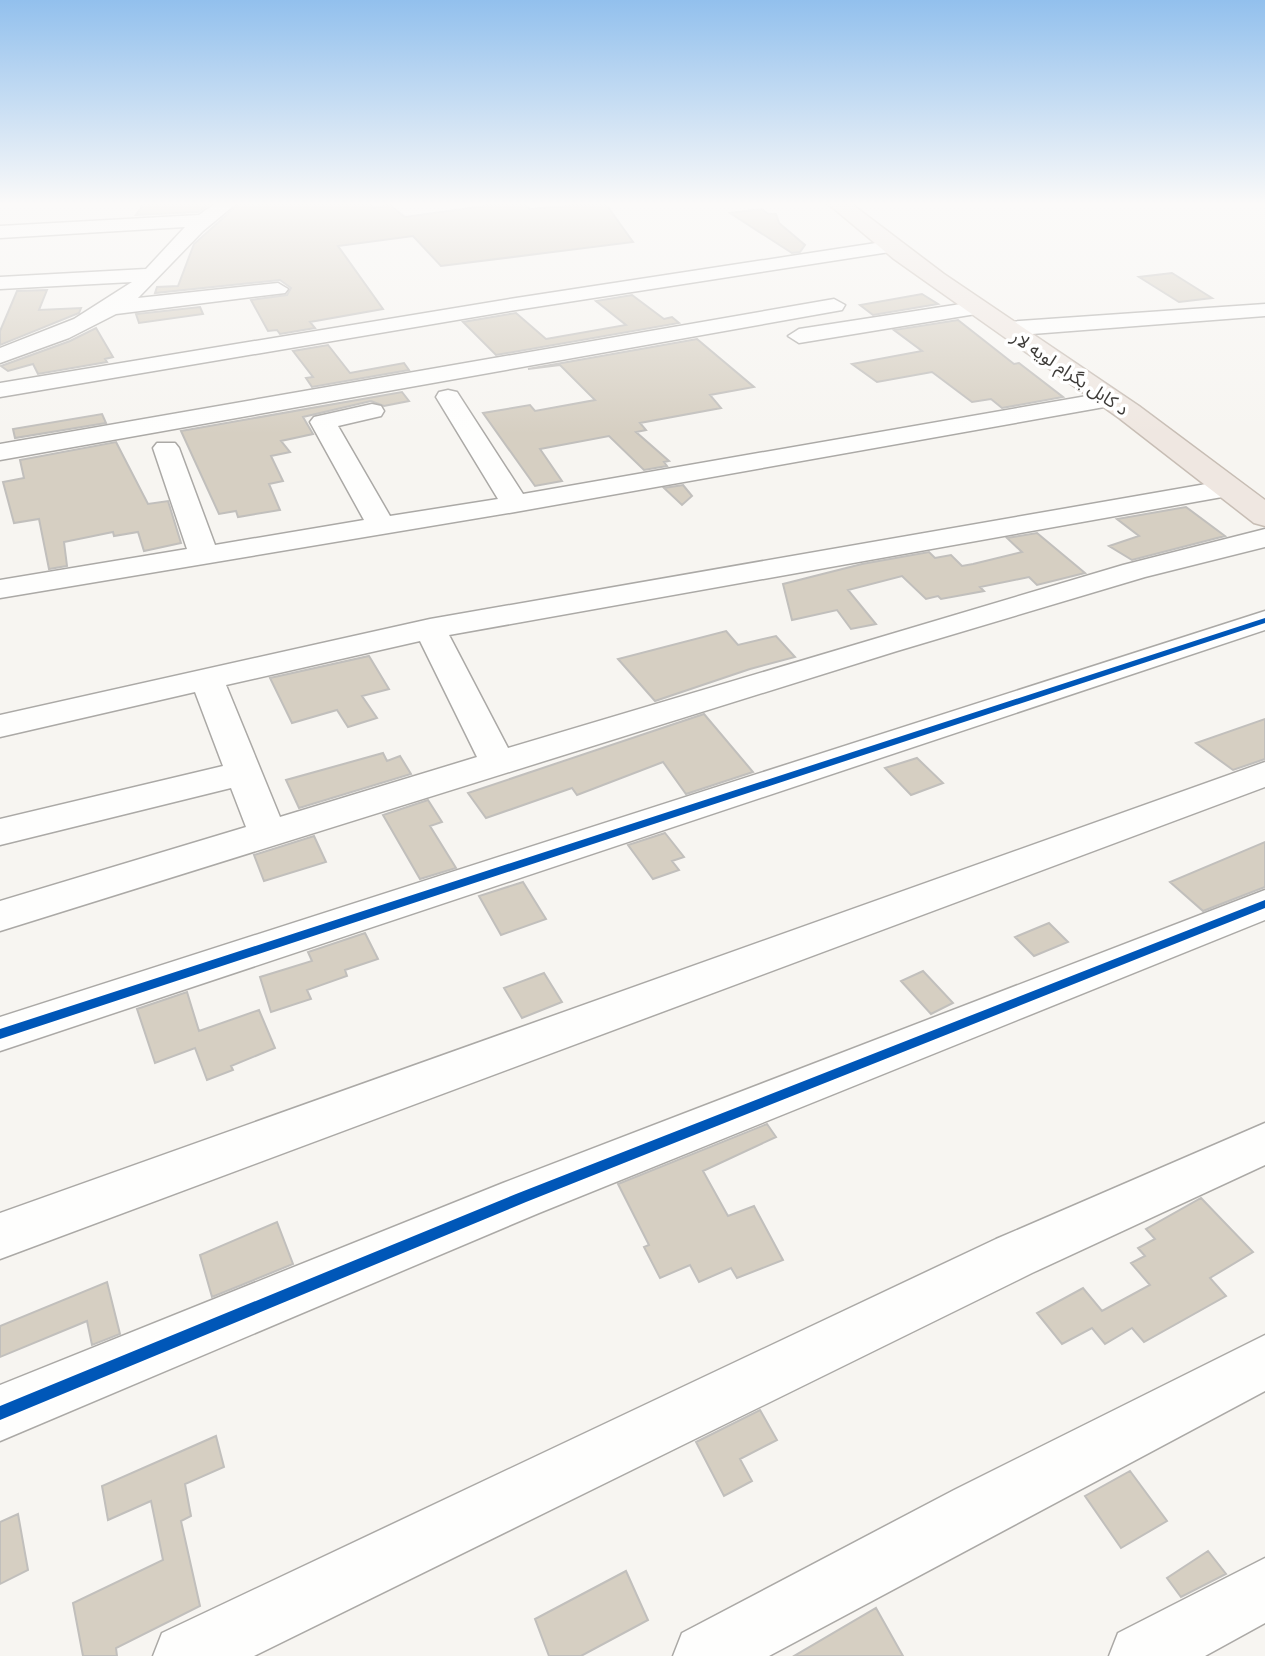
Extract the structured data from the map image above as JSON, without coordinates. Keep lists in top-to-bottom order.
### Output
{
  "streets": {
    "highway": ["د کابل بگرام لویه لار"]
  }
}
